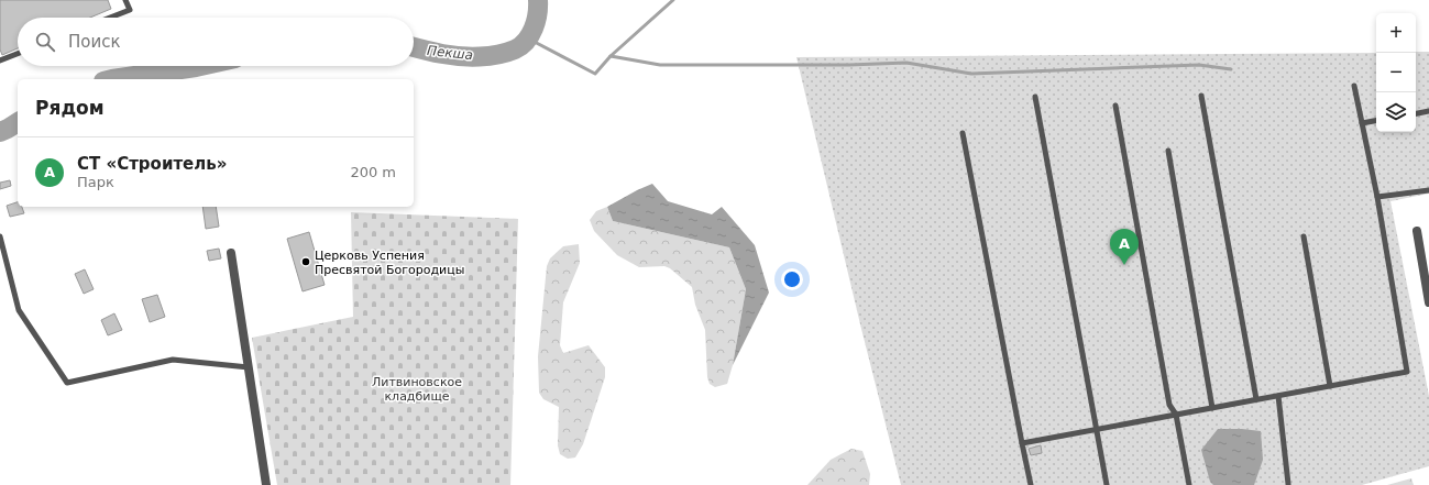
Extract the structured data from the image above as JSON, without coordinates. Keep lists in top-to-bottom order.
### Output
{
  "water": ["Пекша"],
  "parks": ["Литвиновское кладбище"],
  "places": ["Церковь Успения Пресвятой Богородицы"],
  "page": {
    "map_buttons": ["+", "−"],
    "search": "Поиск",
    "heading": "Рядом",
    "list": [
      {
        "mark": "A",
        "name": "СТ «Строитель»",
        "note": "Парк",
        "value": "200 m"
      }
    ],
    "pins": "A"
  }
}
